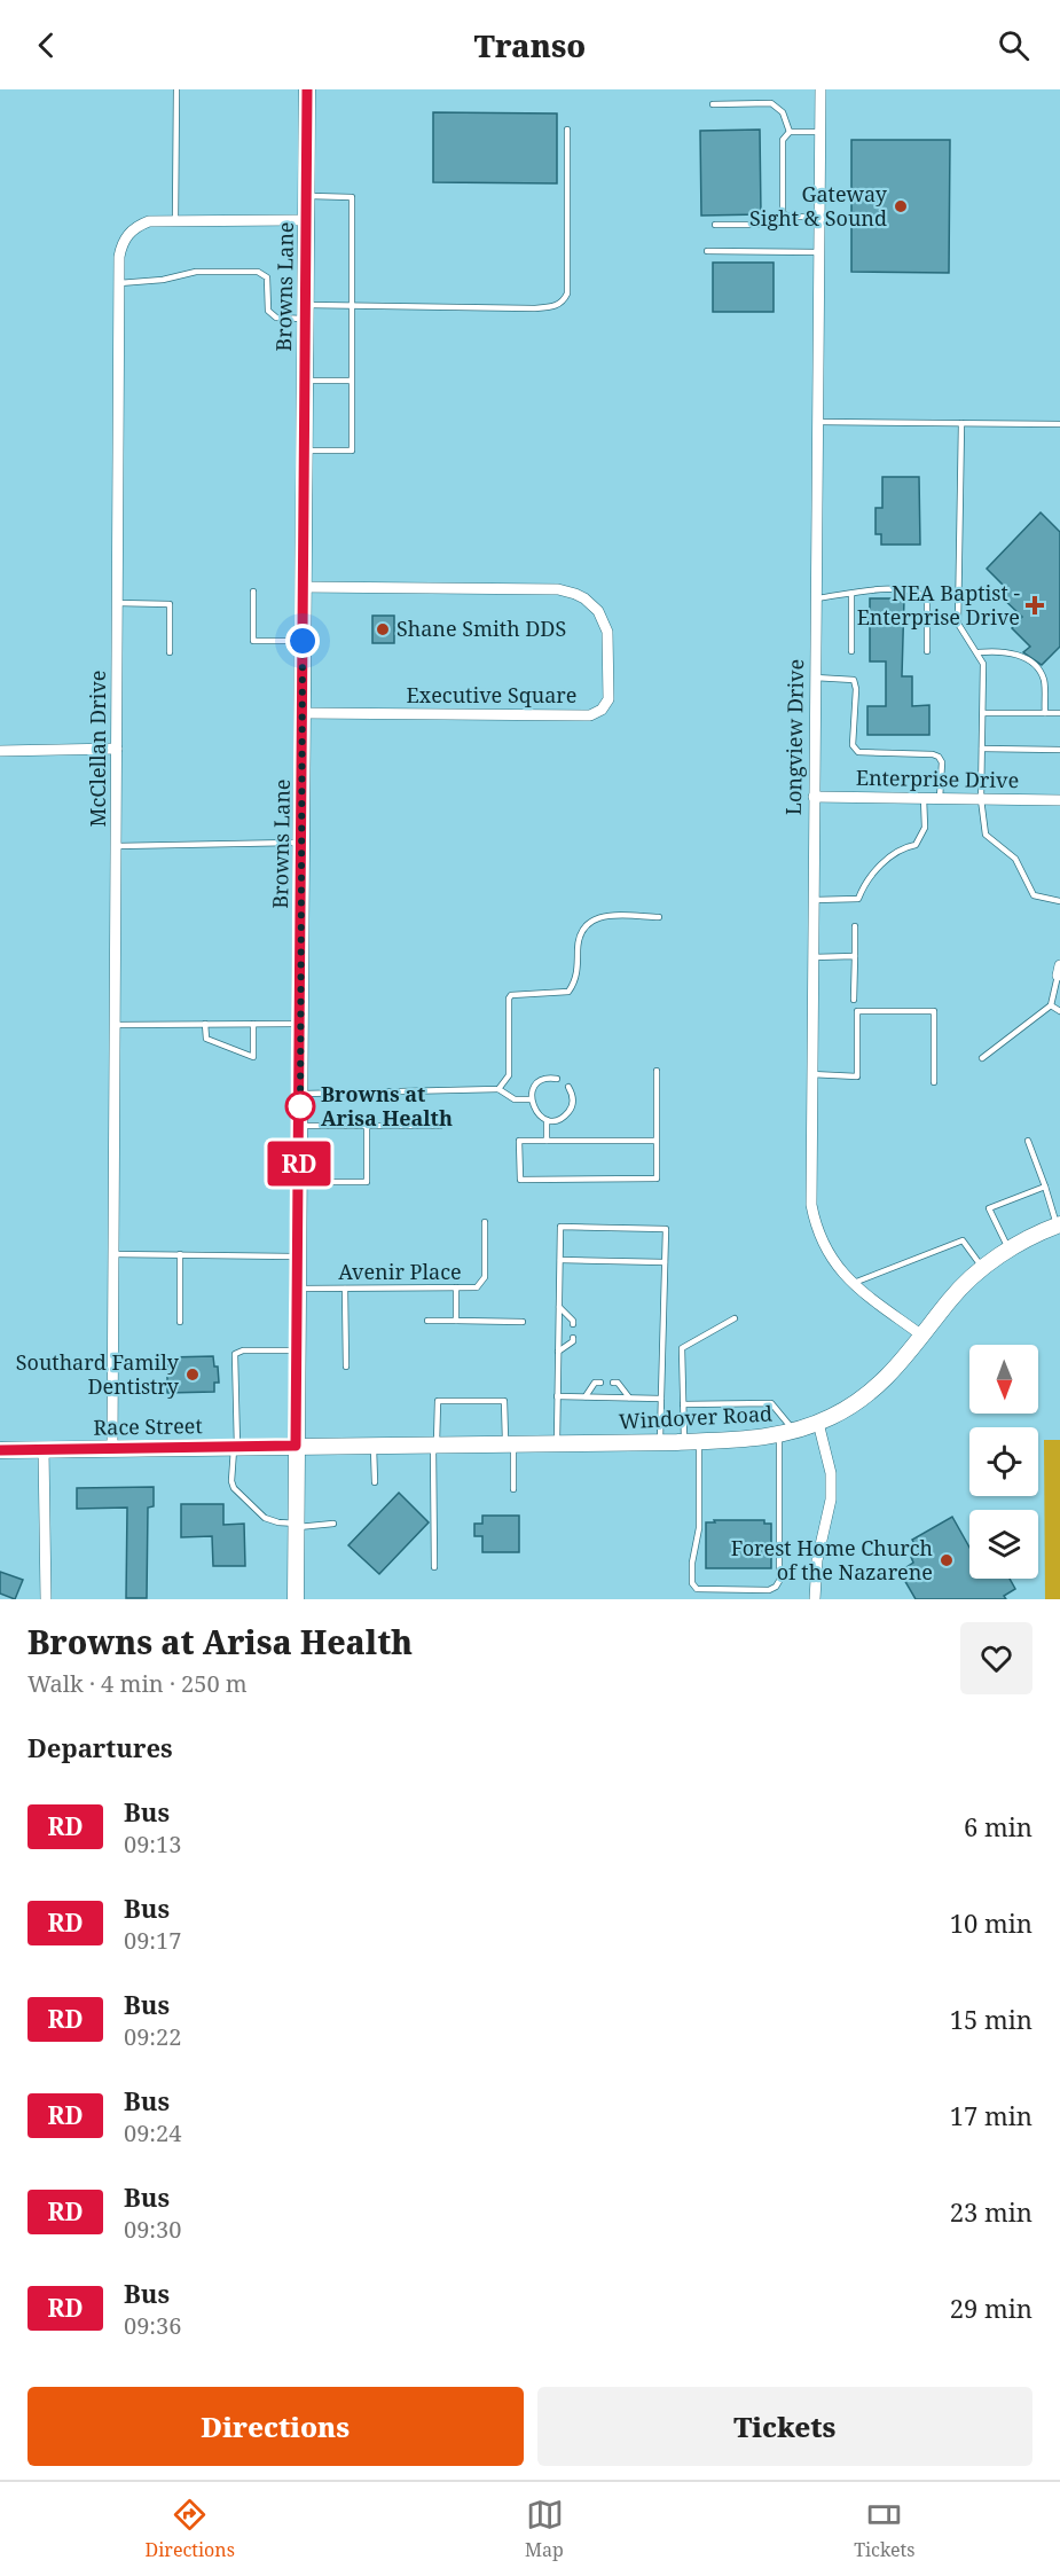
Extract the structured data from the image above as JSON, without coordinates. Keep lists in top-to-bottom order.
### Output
{
  "streets": {
    "street": [
      "Browns Lane",
      "Executive Square",
      "Longview Drive",
      "McClellan Drive",
      "Enterprise Drive",
      "Windover Road",
      "Race Street"
    ],
    "lane": ["Avenir Place"]
  },
  "crossings": [
    ["Browns Lane", "Executive Square"],
    ["Browns Lane", "McClellan Drive"],
    ["Browns Lane", "Avenir Place"],
    ["Browns Lane", "Windover Road"],
    ["Browns Lane", "Race Street"],
    ["Longview Drive", "Enterprise Drive"],
    ["Longview Drive", "Windover Road"],
    ["McClellan Drive", "Race Street"],
    ["Windover Road", "Race Street"]
  ],
  "places": {
    "other": [
      "Gateway Sight & Sound",
      "Shane Smith DDS",
      "Browns at Arisa Health",
      "Southard Family Dentistry",
      "Forest Home Church of the Nazarene"
    ],
    "health": ["NEA Baptist - Enterprise Drive"]
  },
  "lines": ["bus line RD"],
  "north": "bottom",
  "page": {
    "header": "Transo",
    "on_map": "RD",
    "heading": [
      ["Browns at Arisa Health", "Walk · 4 min · 250 m"],
      "Departures"
    ],
    "list": [
      {
        "mark": "RD",
        "name": "Bus",
        "note": "09:13",
        "value": "6 min"
      },
      {
        "mark": "RD",
        "name": "Bus",
        "note": "09:17",
        "value": "10 min"
      },
      {
        "mark": "RD",
        "name": "Bus",
        "note": "09:22",
        "value": "15 min"
      },
      {
        "mark": "RD",
        "name": "Bus",
        "note": "09:24",
        "value": "17 min"
      },
      {
        "mark": "RD",
        "name": "Bus",
        "note": "09:30",
        "value": "23 min"
      },
      {
        "mark": "RD",
        "name": "Bus",
        "note": "09:36",
        "value": "29 min"
      }
    ],
    "buttons": ["Directions", "Tickets"],
    "tabs": ["Directions", "Map", "Tickets"]
  }
}
